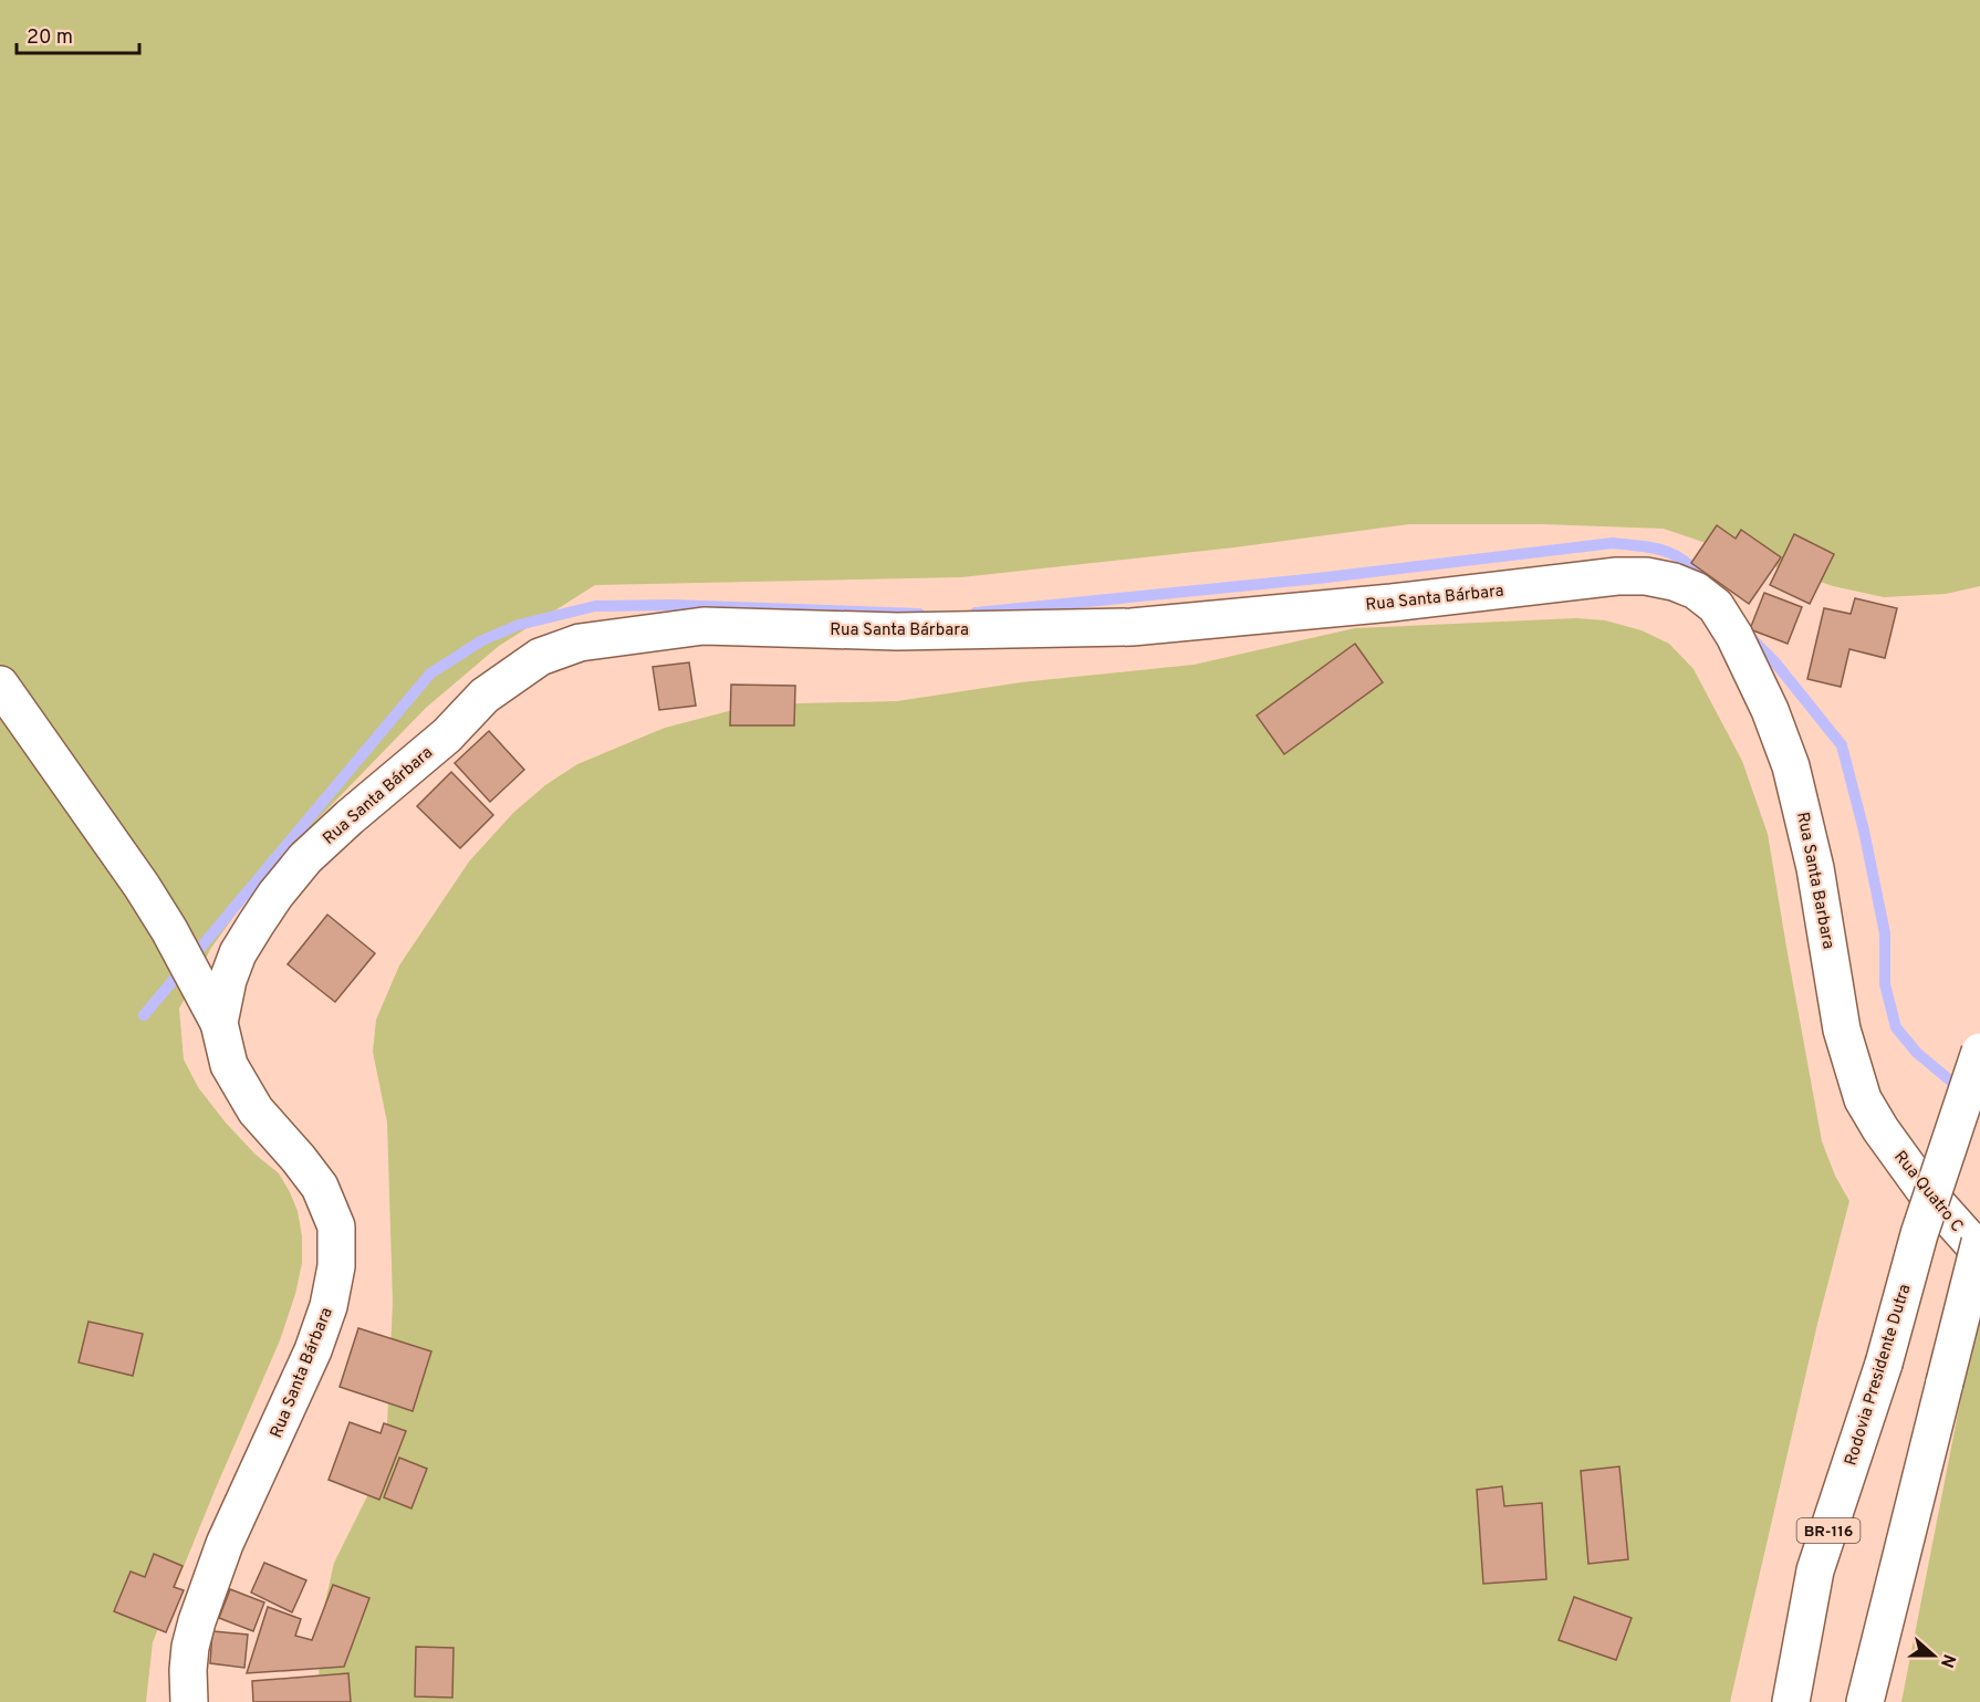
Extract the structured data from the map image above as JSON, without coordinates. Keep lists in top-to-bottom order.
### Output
{
  "streets": {
    "main road": [
      "Rua Santa Bárbara",
      "Rua Santa Barbara",
      "Rua Quatro C",
      "Rodovia Presidente Dutra",
      "BR-116"
    ]
  },
  "crossings": [
    ["Rua Santa Bárbara", "Rua Santa Barbara"],
    ["Rua Santa Barbara", "Rua Quatro C"]
  ],
  "scale_bar": "20 m",
  "north": "right"
}
